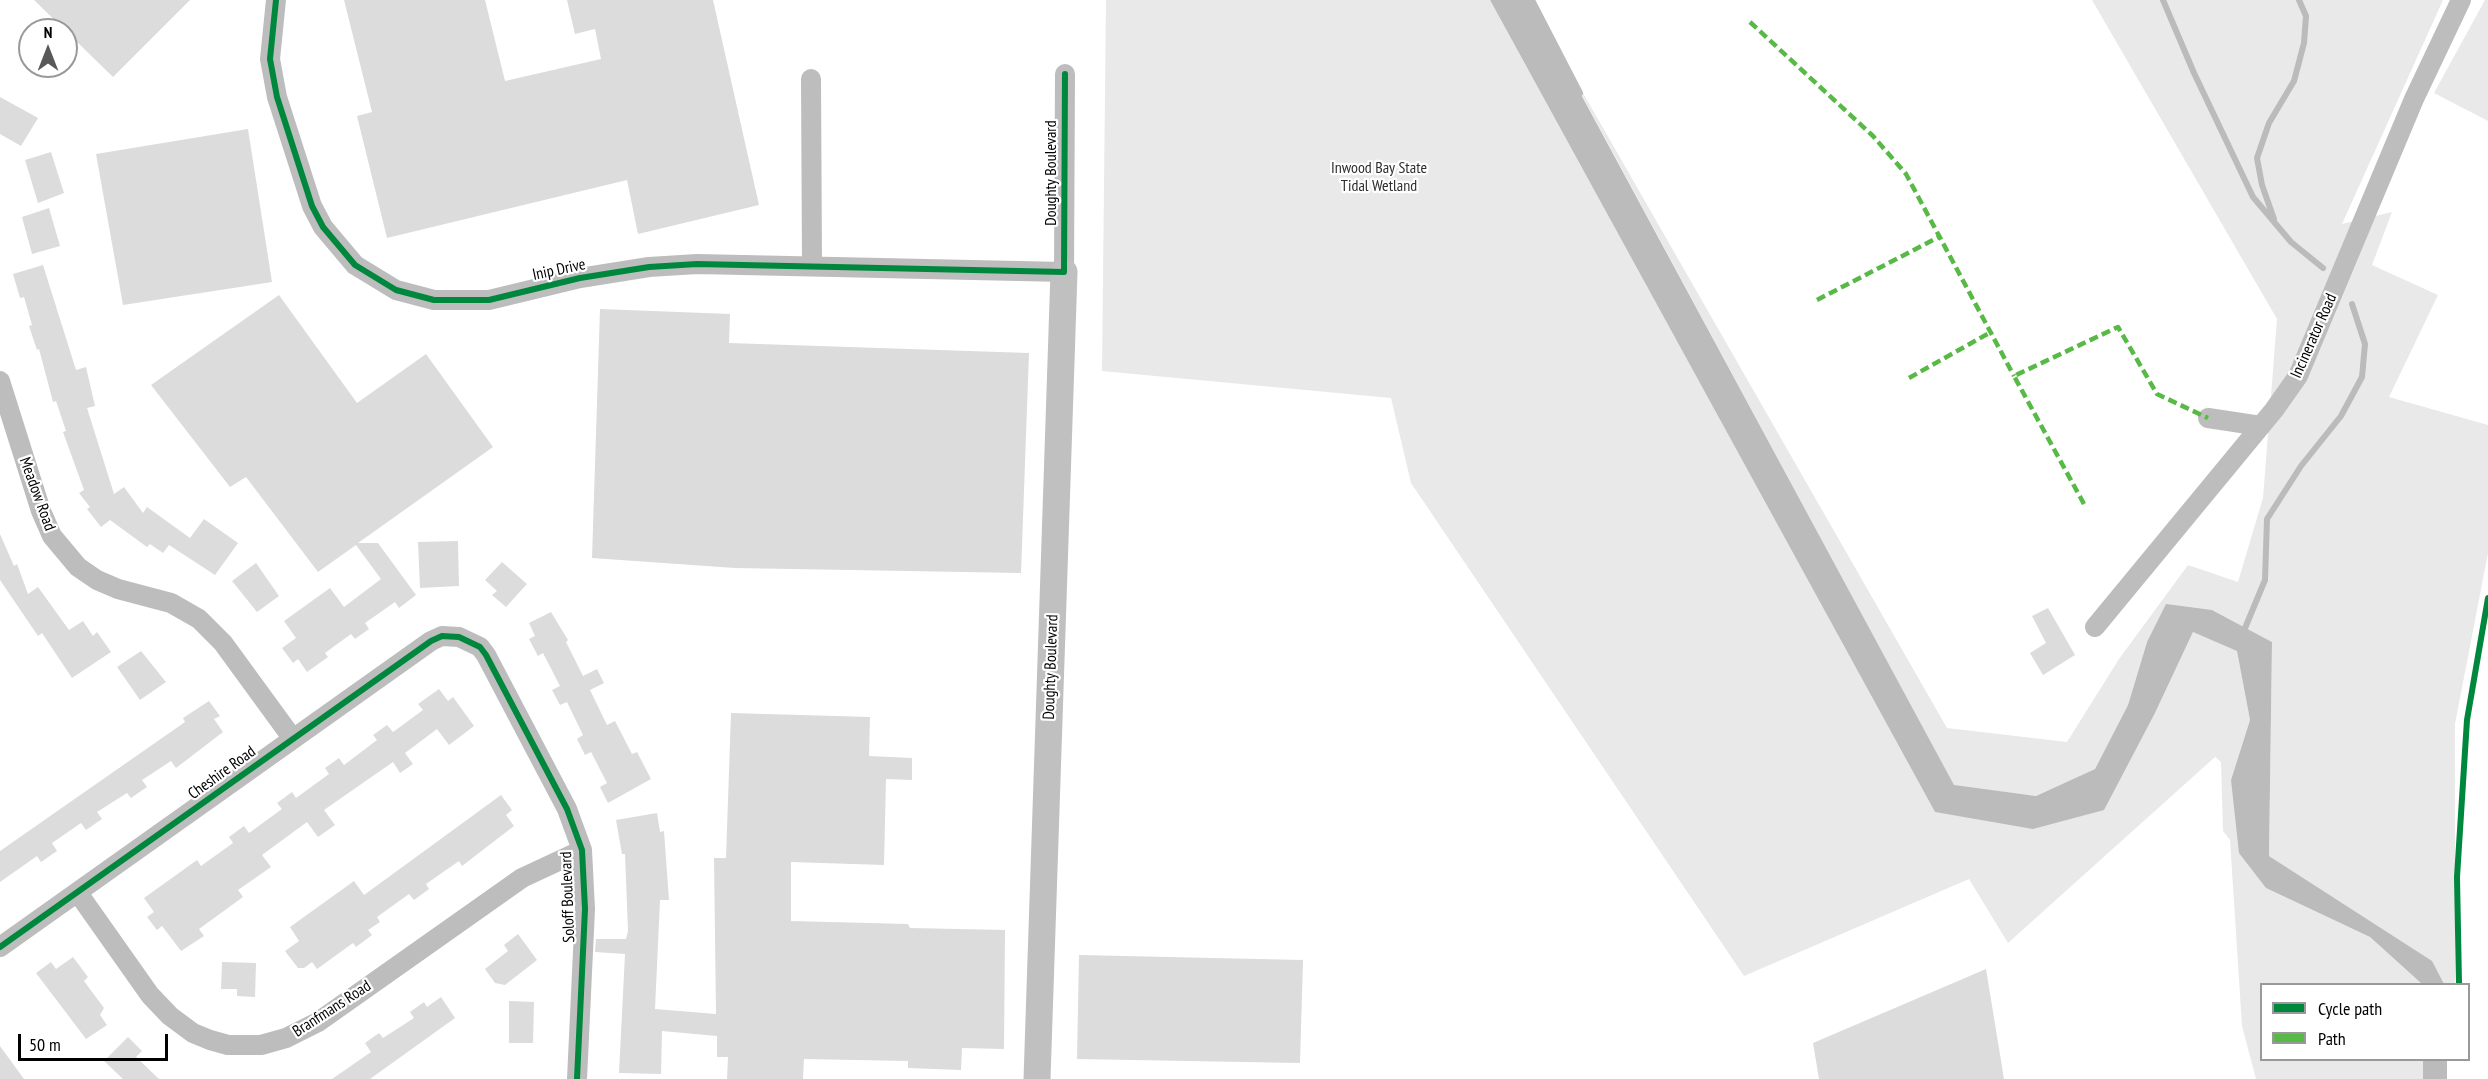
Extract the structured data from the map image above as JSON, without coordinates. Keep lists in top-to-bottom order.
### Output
{
  "streets": {
    "main road": ["Doughty Boulevard"],
    "street": [
      "Inip Drive",
      "Incinerator Road",
      "Meadow Road",
      "Cheshire Road",
      "Soloff Boulevard",
      "Branfmans Road"
    ]
  },
  "crossings": [
    ["Doughty Boulevard", "Inip Drive"],
    ["Meadow Road", "Cheshire Road"],
    ["Cheshire Road", "Soloff Boulevard"],
    ["Cheshire Road", "Branfmans Road"],
    ["Soloff Boulevard", "Branfmans Road"]
  ],
  "parks": ["Inwood Bay State Tidal Wetland"],
  "legend": ["Cycle path", "Path"],
  "scale_bar": "50 m",
  "north": "top"
}
